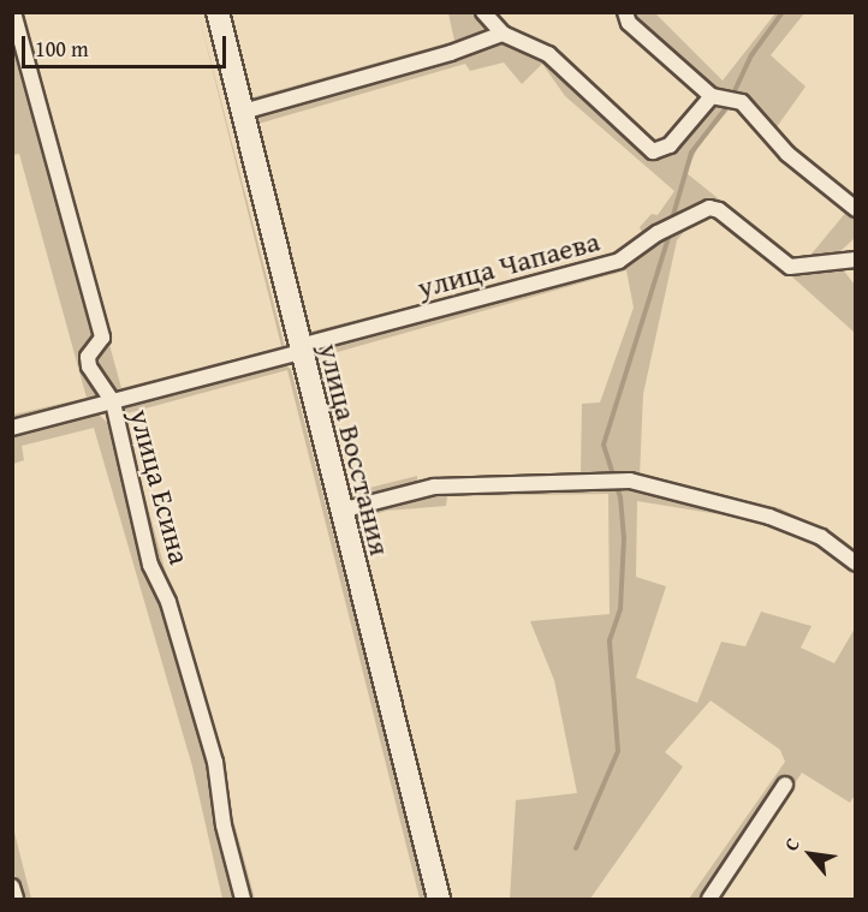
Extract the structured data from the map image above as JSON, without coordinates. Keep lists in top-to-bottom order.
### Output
{
  "streets": {
    "street": ["улица Чапаева", "улица Восстания", "улица Есина"]
  },
  "crossings": [
    ["улица Чапаева", "улица Восстания"],
    ["улица Чапаева", "улица Есина"]
  ],
  "scale_bar": "100 m",
  "north": "top left"
}
